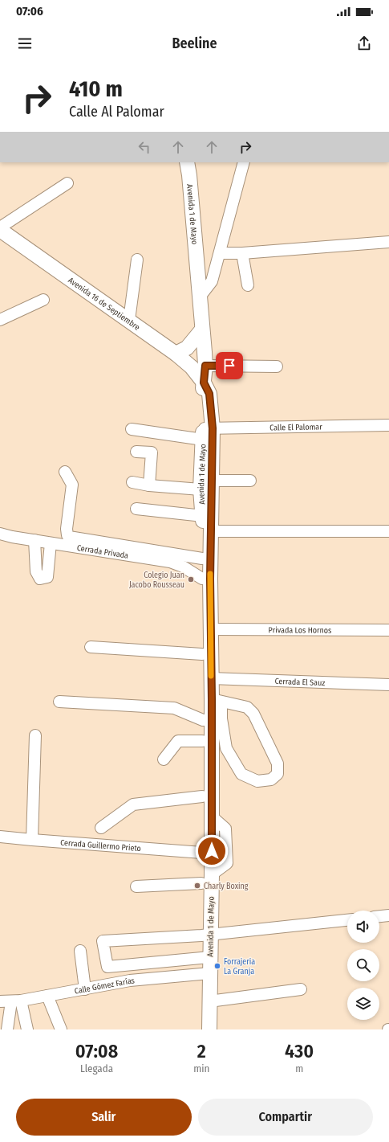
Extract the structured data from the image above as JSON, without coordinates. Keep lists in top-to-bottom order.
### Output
{
  "streets": {
    "main road": ["Avenida 1 de Mayo", "Avenida 16 de Septiembre"],
    "street": [
      "Calle El Palomar",
      "Cerrada Privada",
      "Privada Los Hornos",
      "Cerrada El Sauz",
      "Cerrada Guillermo Prieto",
      "Calle Gómez Farías"
    ]
  },
  "crossings": [
    ["Avenida 1 de Mayo", "Avenida 16 de Septiembre"],
    ["Avenida 1 de Mayo", "Calle El Palomar"],
    ["Avenida 1 de Mayo", "Cerrada Privada"],
    ["Avenida 1 de Mayo", "Privada Los Hornos"],
    ["Avenida 1 de Mayo", "Cerrada El Sauz"],
    ["Avenida 1 de Mayo", "Cerrada Guillermo Prieto"],
    ["Avenida 1 de Mayo", "Calle Gómez Farías"]
  ],
  "places": ["Colegio Juan Jacobo Rousseau", "Charly Boxing", "Forrajeria La Granja"],
  "page": {
    "status": "07:06",
    "header": "Beeline",
    "turn": ["410 m", "Calle Al Palomar"],
    "eta": [
      "07:08",
      "Llegada",
      "2",
      "min",
      "430",
      "m"
    ],
    "buttons": ["Salir", "Compartir"]
  }
}
